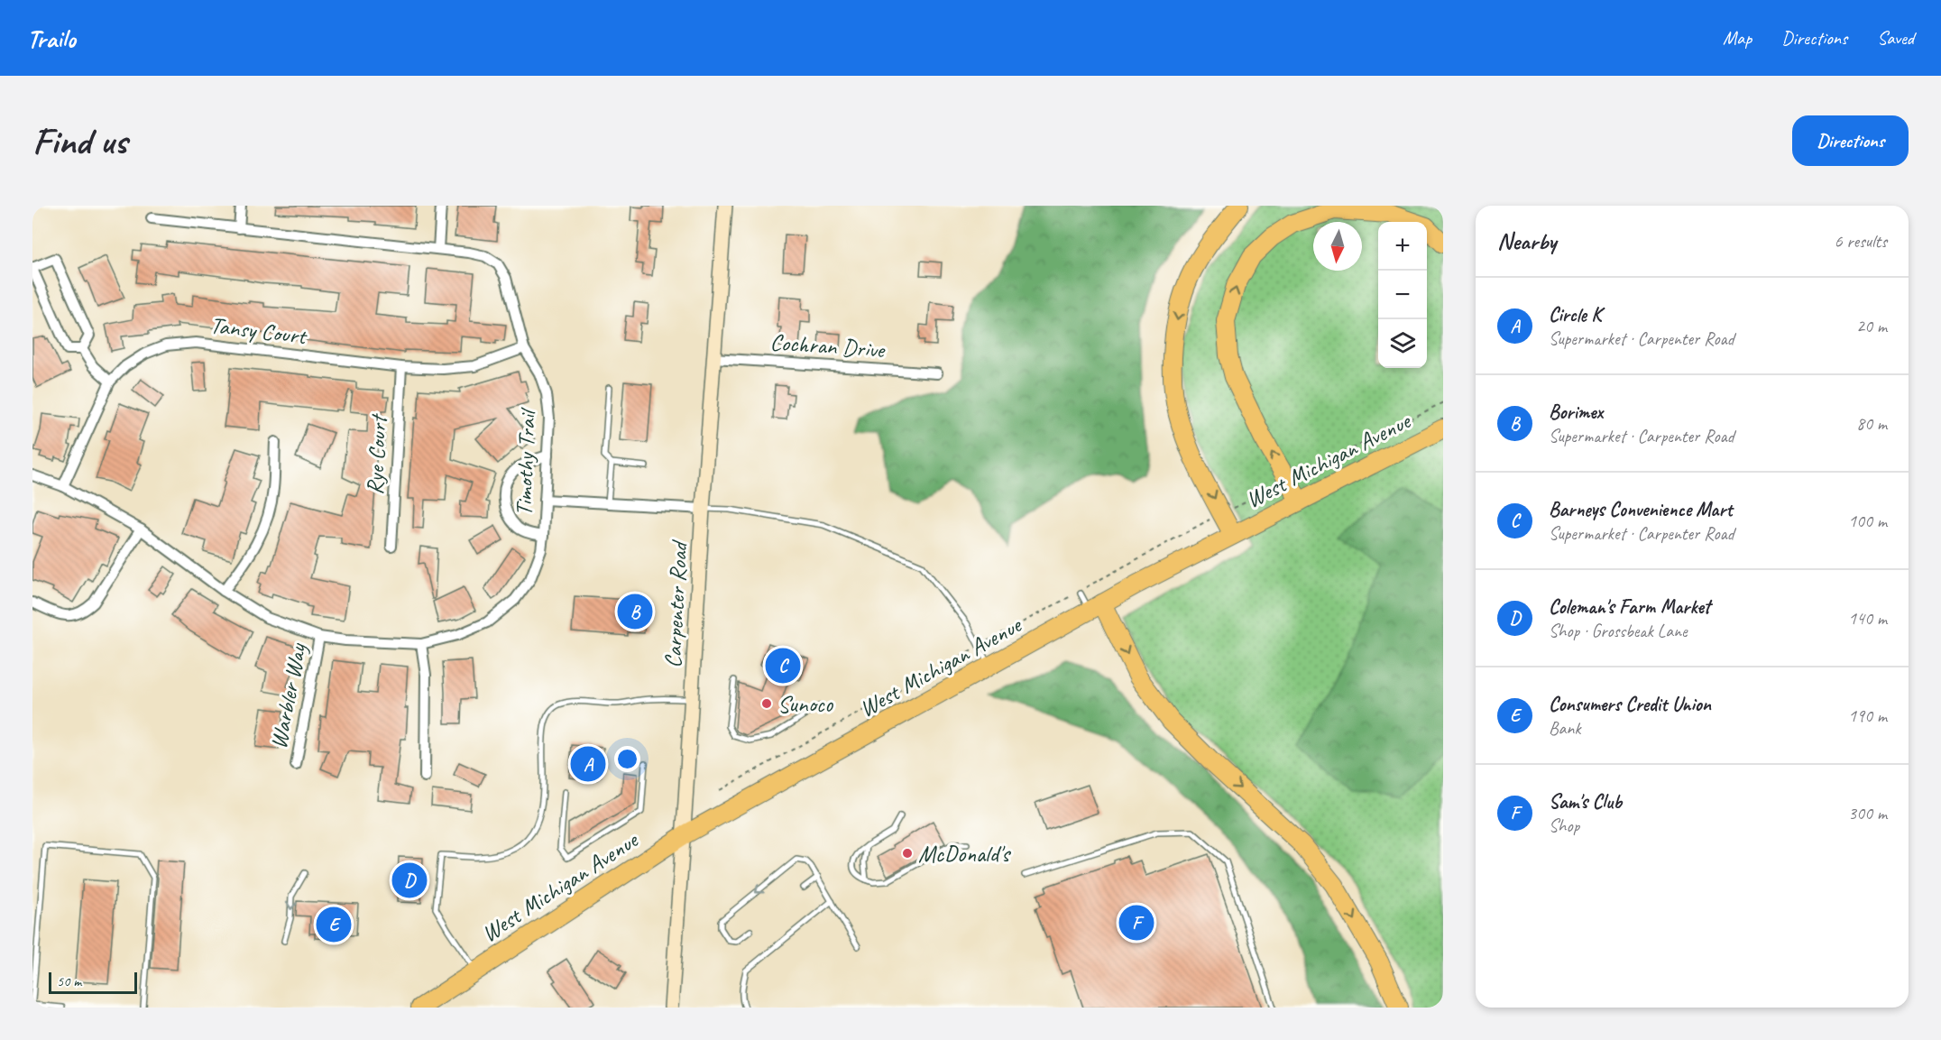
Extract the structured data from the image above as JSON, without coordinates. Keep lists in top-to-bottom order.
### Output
{
  "streets": {
    "highway": ["West Michigan Avenue"],
    "main road": ["Carpenter Road"],
    "street": [
      "Tansy Court",
      "Cochran Drive",
      "Rye Court",
      "Timothy Trail",
      "Warbler Way"
    ]
  },
  "crossings": [
    ["Tansy Court", "Rye Court"],
    ["Tansy Court", "Timothy Trail"],
    ["Cochran Drive", "Carpenter Road"],
    ["West Michigan Avenue", "Carpenter Road"],
    ["Timothy Trail", "Warbler Way"]
  ],
  "places": ["Sunoco", "McDonald's"],
  "scale_bar": "50 m",
  "north": "bottom",
  "page": {
    "header": "Trailo",
    "nav": ["Map", "Directions", "Saved"],
    "buttons": "Directions",
    "title": "Find us",
    "heading": ["Nearby", "6 results"],
    "map_buttons": ["+", "−"],
    "list": [
      {
        "mark": "A",
        "name": "Circle K",
        "note": "Supermarket · Carpenter Road",
        "value": "20 m"
      },
      {
        "mark": "B",
        "name": "Borimex",
        "note": "Supermarket · Carpenter Road",
        "value": "80 m"
      },
      {
        "mark": "C",
        "name": "Barneys Convenience Mart",
        "note": "Supermarket · Carpenter Road",
        "value": "100 m"
      },
      {
        "mark": "D",
        "name": "Coleman's Farm Market",
        "note": "Shop · Grossbeak Lane",
        "value": "140 m"
      },
      {
        "mark": "E",
        "name": "Consumers Credit Union",
        "note": "Bank",
        "value": "190 m"
      },
      {
        "mark": "F",
        "name": "Sam's Club",
        "note": "Shop",
        "value": "300 m"
      }
    ],
    "pins": [
      "B",
      "C",
      "A",
      "D",
      "F",
      "E"
    ],
    "scale": "50 m"
  }
}
